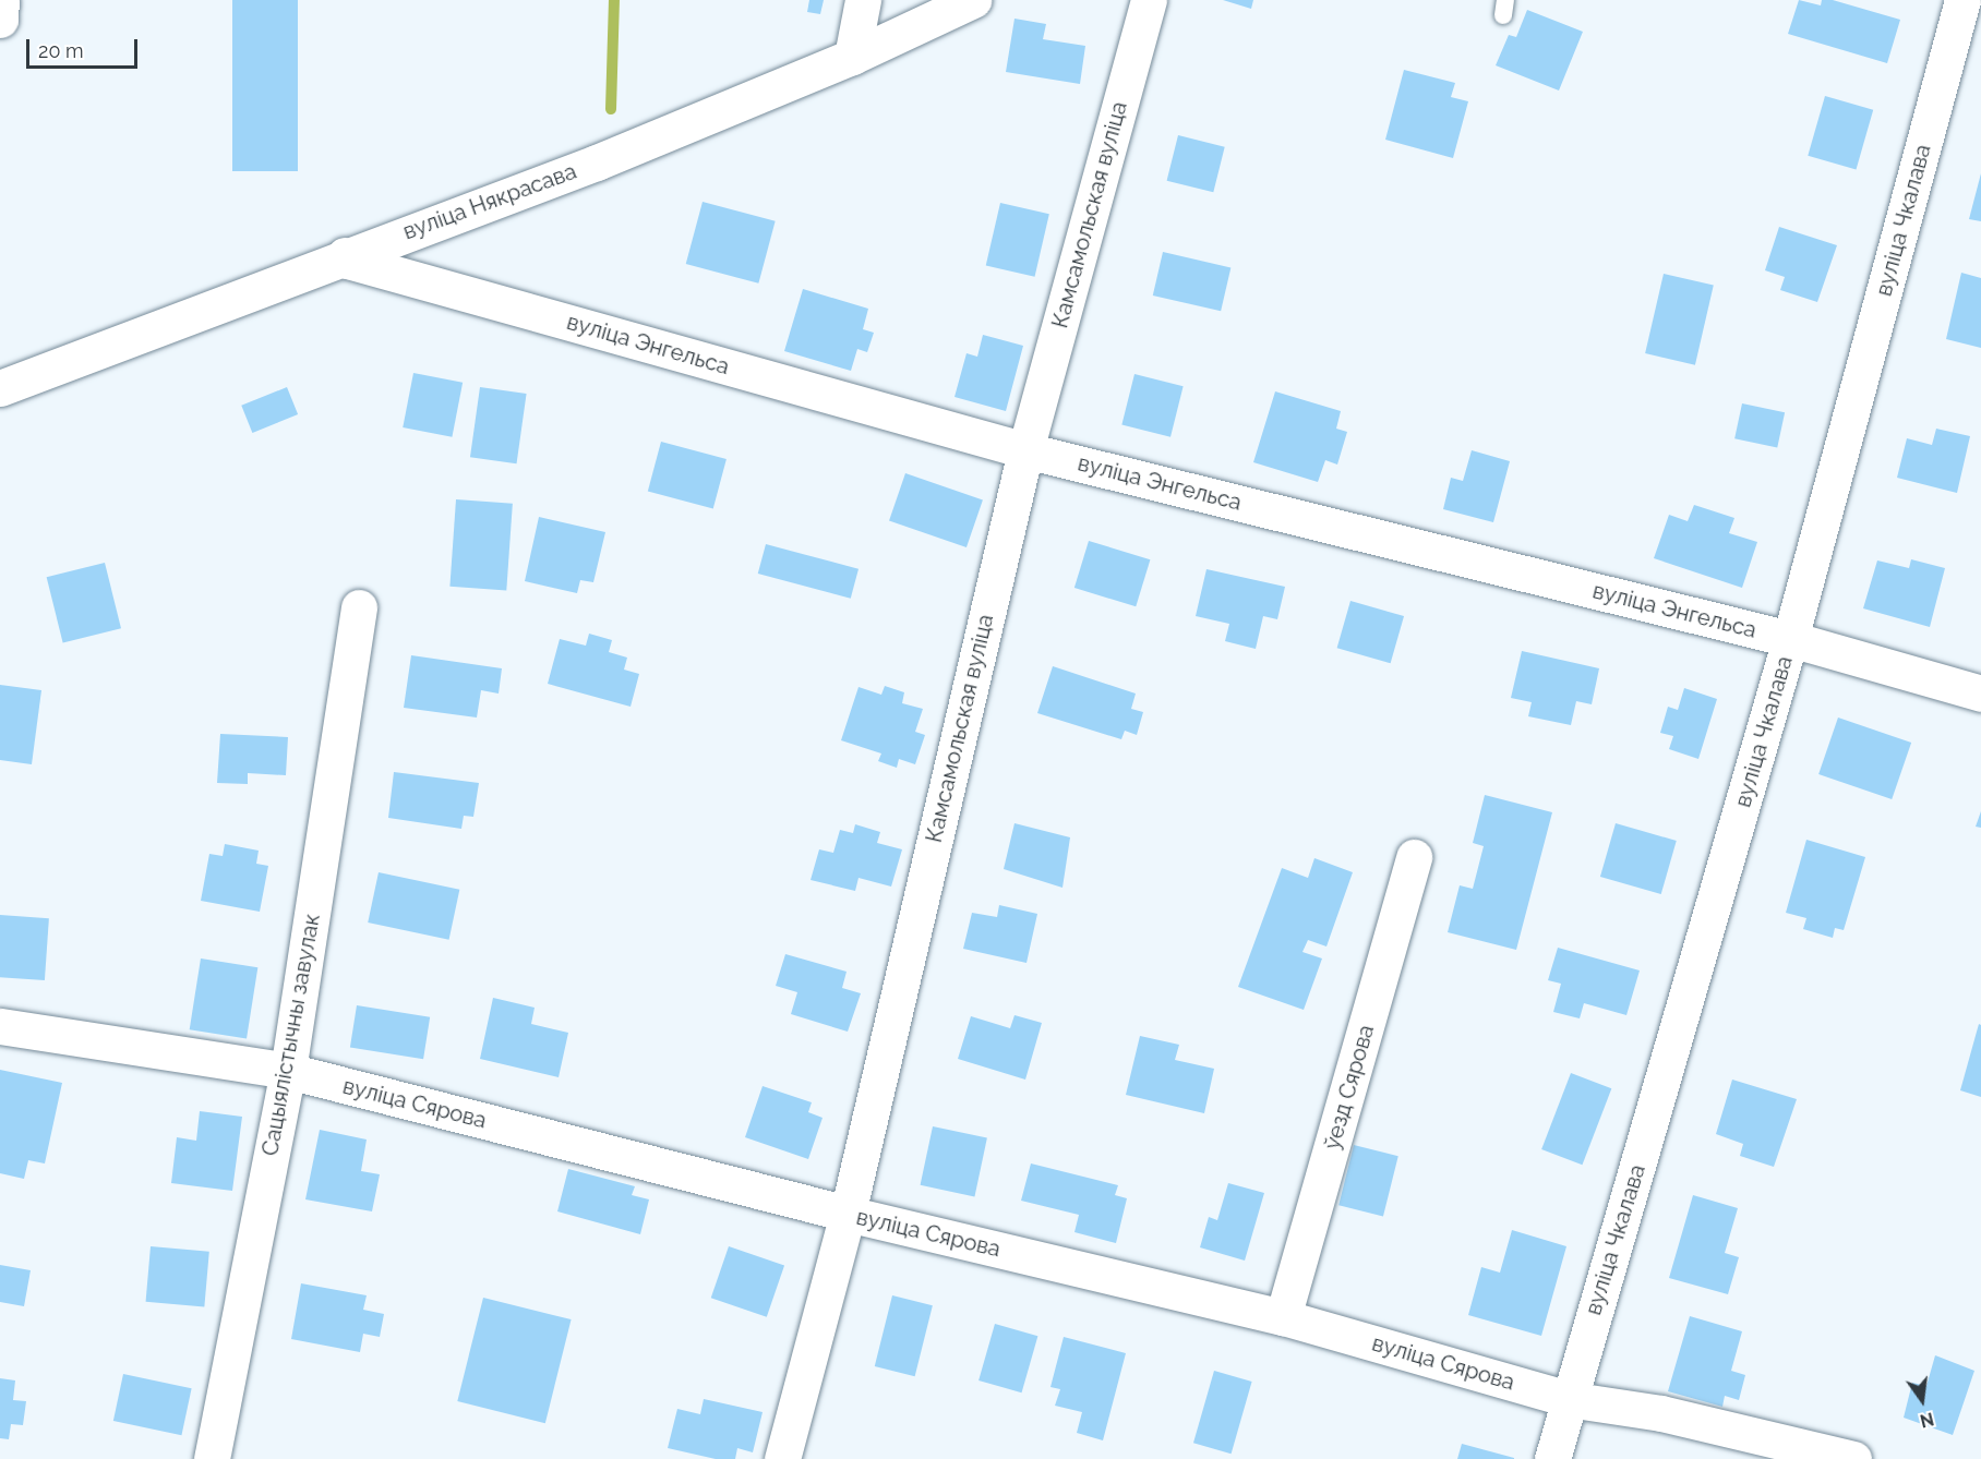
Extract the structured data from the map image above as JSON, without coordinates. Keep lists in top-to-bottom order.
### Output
{
  "streets": {
    "street": [
      "вуліца Някрасава",
      "Камсамольская вуліца",
      "вуліца Чкалава",
      "вуліца Энгельса",
      "Сацыялістычны завулак",
      "ўезд Сярова",
      "вуліца Сярова"
    ]
  },
  "crossings": [
    ["вуліца Някрасава", "вуліца Энгельса"],
    ["Камсамольская вуліца", "вуліца Энгельса"],
    ["Камсамольская вуліца", "вуліца Сярова"],
    ["вуліца Чкалава", "вуліца Энгельса"],
    ["вуліца Чкалава", "вуліца Сярова"],
    ["Сацыялістычны завулак", "вуліца Сярова"],
    ["ўезд Сярова", "вуліца Сярова"]
  ],
  "scale_bar": "20 m",
  "north": "bottom"
}
